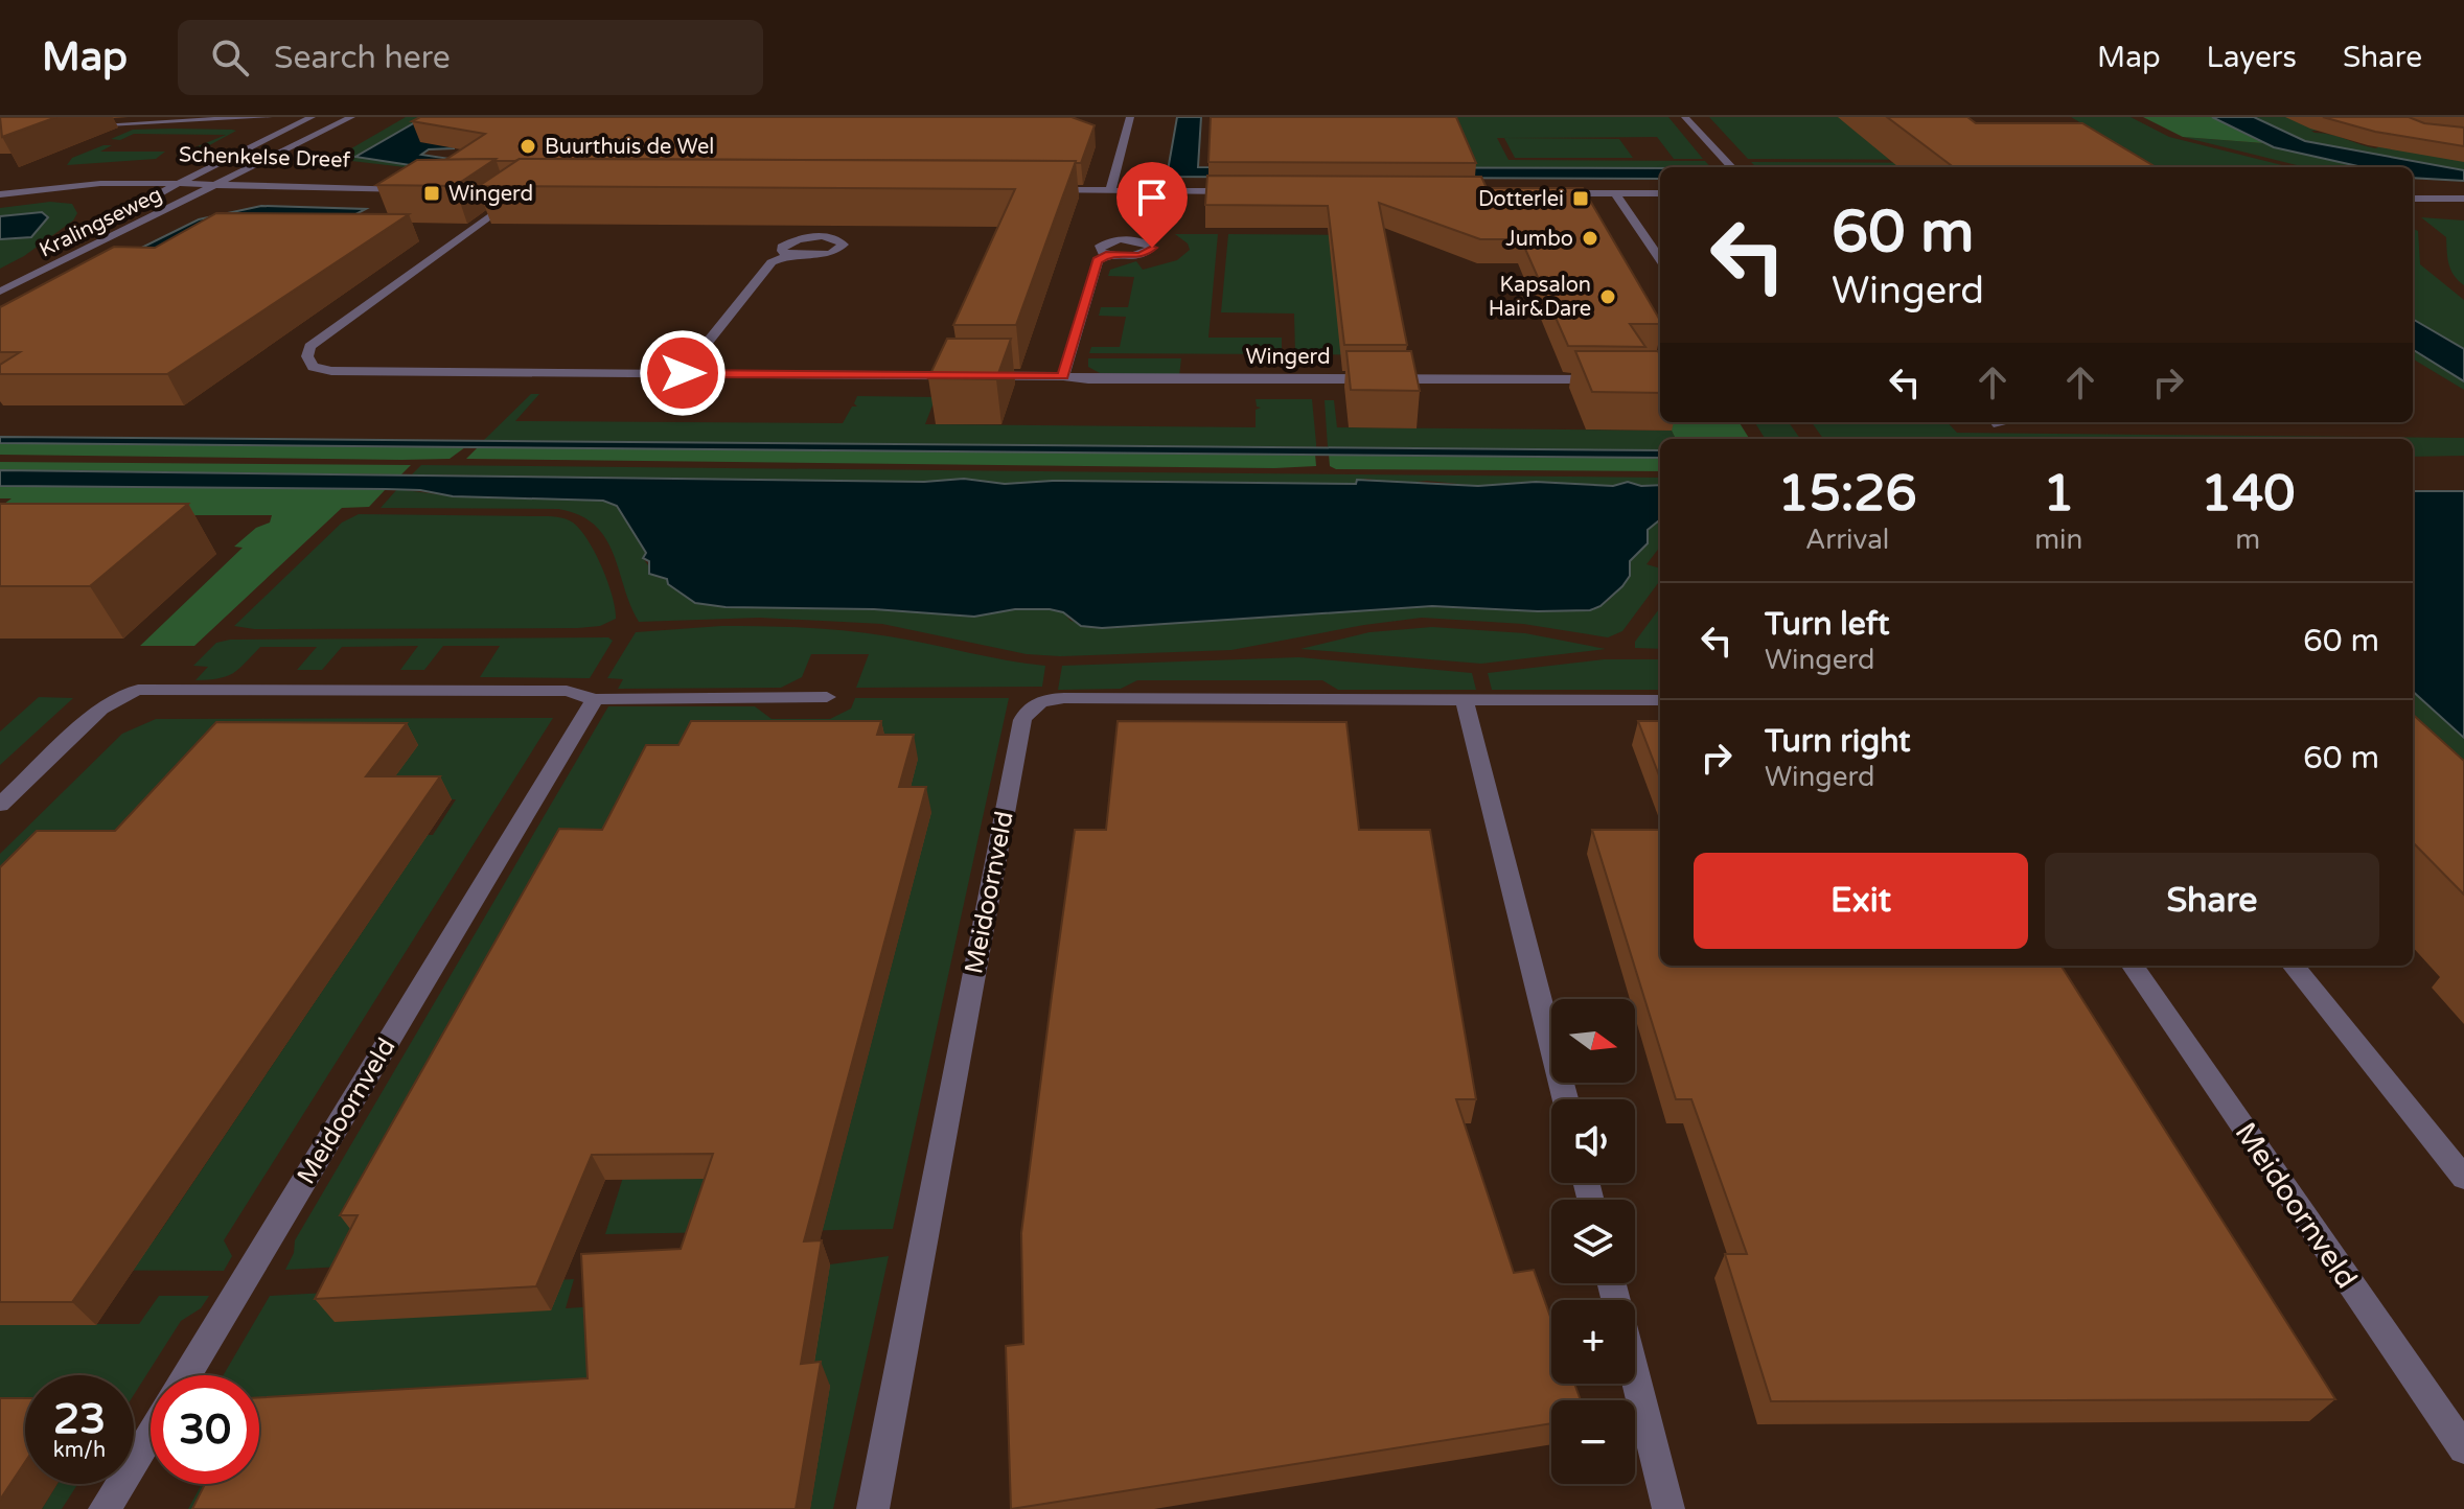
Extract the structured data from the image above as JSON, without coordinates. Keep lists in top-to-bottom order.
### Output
{
  "streets": {
    "street": [
      "Schenkelse Dreef",
      "Kralingseweg",
      "Wingerd",
      "Meidoornveld"
    ]
  },
  "crossings": [
    ["Schenkelse Dreef", "Kralingseweg"]
  ],
  "places": {
    "other": ["Buurthuis de Wel", "Jumbo", "Kapsalon Hair&Dare"],
    "transit": ["Wingerd", "Dotterlei"]
  },
  "north": "right",
  "page": {
    "header": "Map",
    "search": "Search here",
    "nav": ["Map", "Layers", "Share"],
    "turn": ["60 m", "Wingerd"],
    "eta": [
      "15:26",
      "Arrival",
      "1",
      "min",
      "140",
      "m"
    ],
    "list": [
      {
        "name": "Turn left",
        "note": "Wingerd",
        "value": "60 m"
      },
      {
        "name": "Turn right",
        "note": "Wingerd",
        "value": "60 m"
      }
    ],
    "buttons": ["Exit", "Share"],
    "map_buttons": ["+", "−"],
    "speed": "23 km/h",
    "limit": "30"
  }
}
